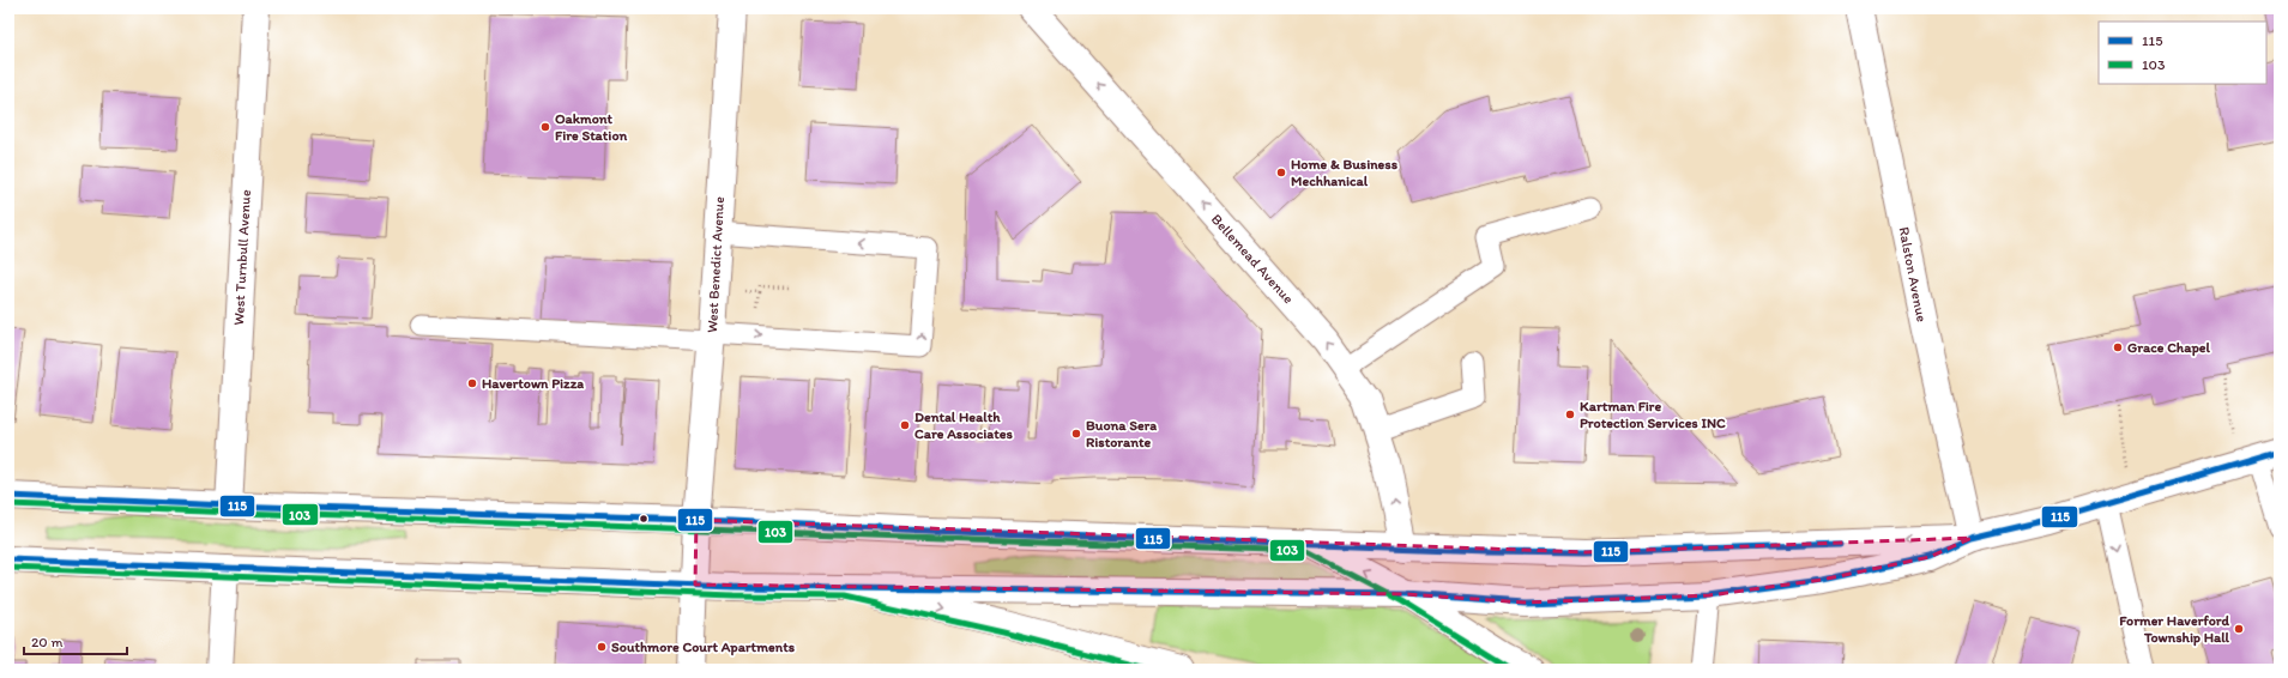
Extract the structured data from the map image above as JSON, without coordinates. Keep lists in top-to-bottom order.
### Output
{
  "streets": {
    "main road": [
      "West Turnbull Avenue",
      "Bellemead Avenue",
      "West Benedict Avenue",
      "Ralston Avenue"
    ]
  },
  "one_way": ["Bellemead Avenue"],
  "places": [
    "Oakmont Fire Station",
    "Home & Business Mechhanical",
    "Grace Chapel",
    "Havertown Pizza",
    "Kartman Fire Protection Services INC",
    "Dental Health Care Associates",
    "Buona Sera Ristorante",
    "Former Haverford Township Hall",
    "Southmore Court Apartments"
  ],
  "lines": ["transit line 115", "transit line 103"],
  "legend": ["115", "103"],
  "scale_bar": "20 m"
}
